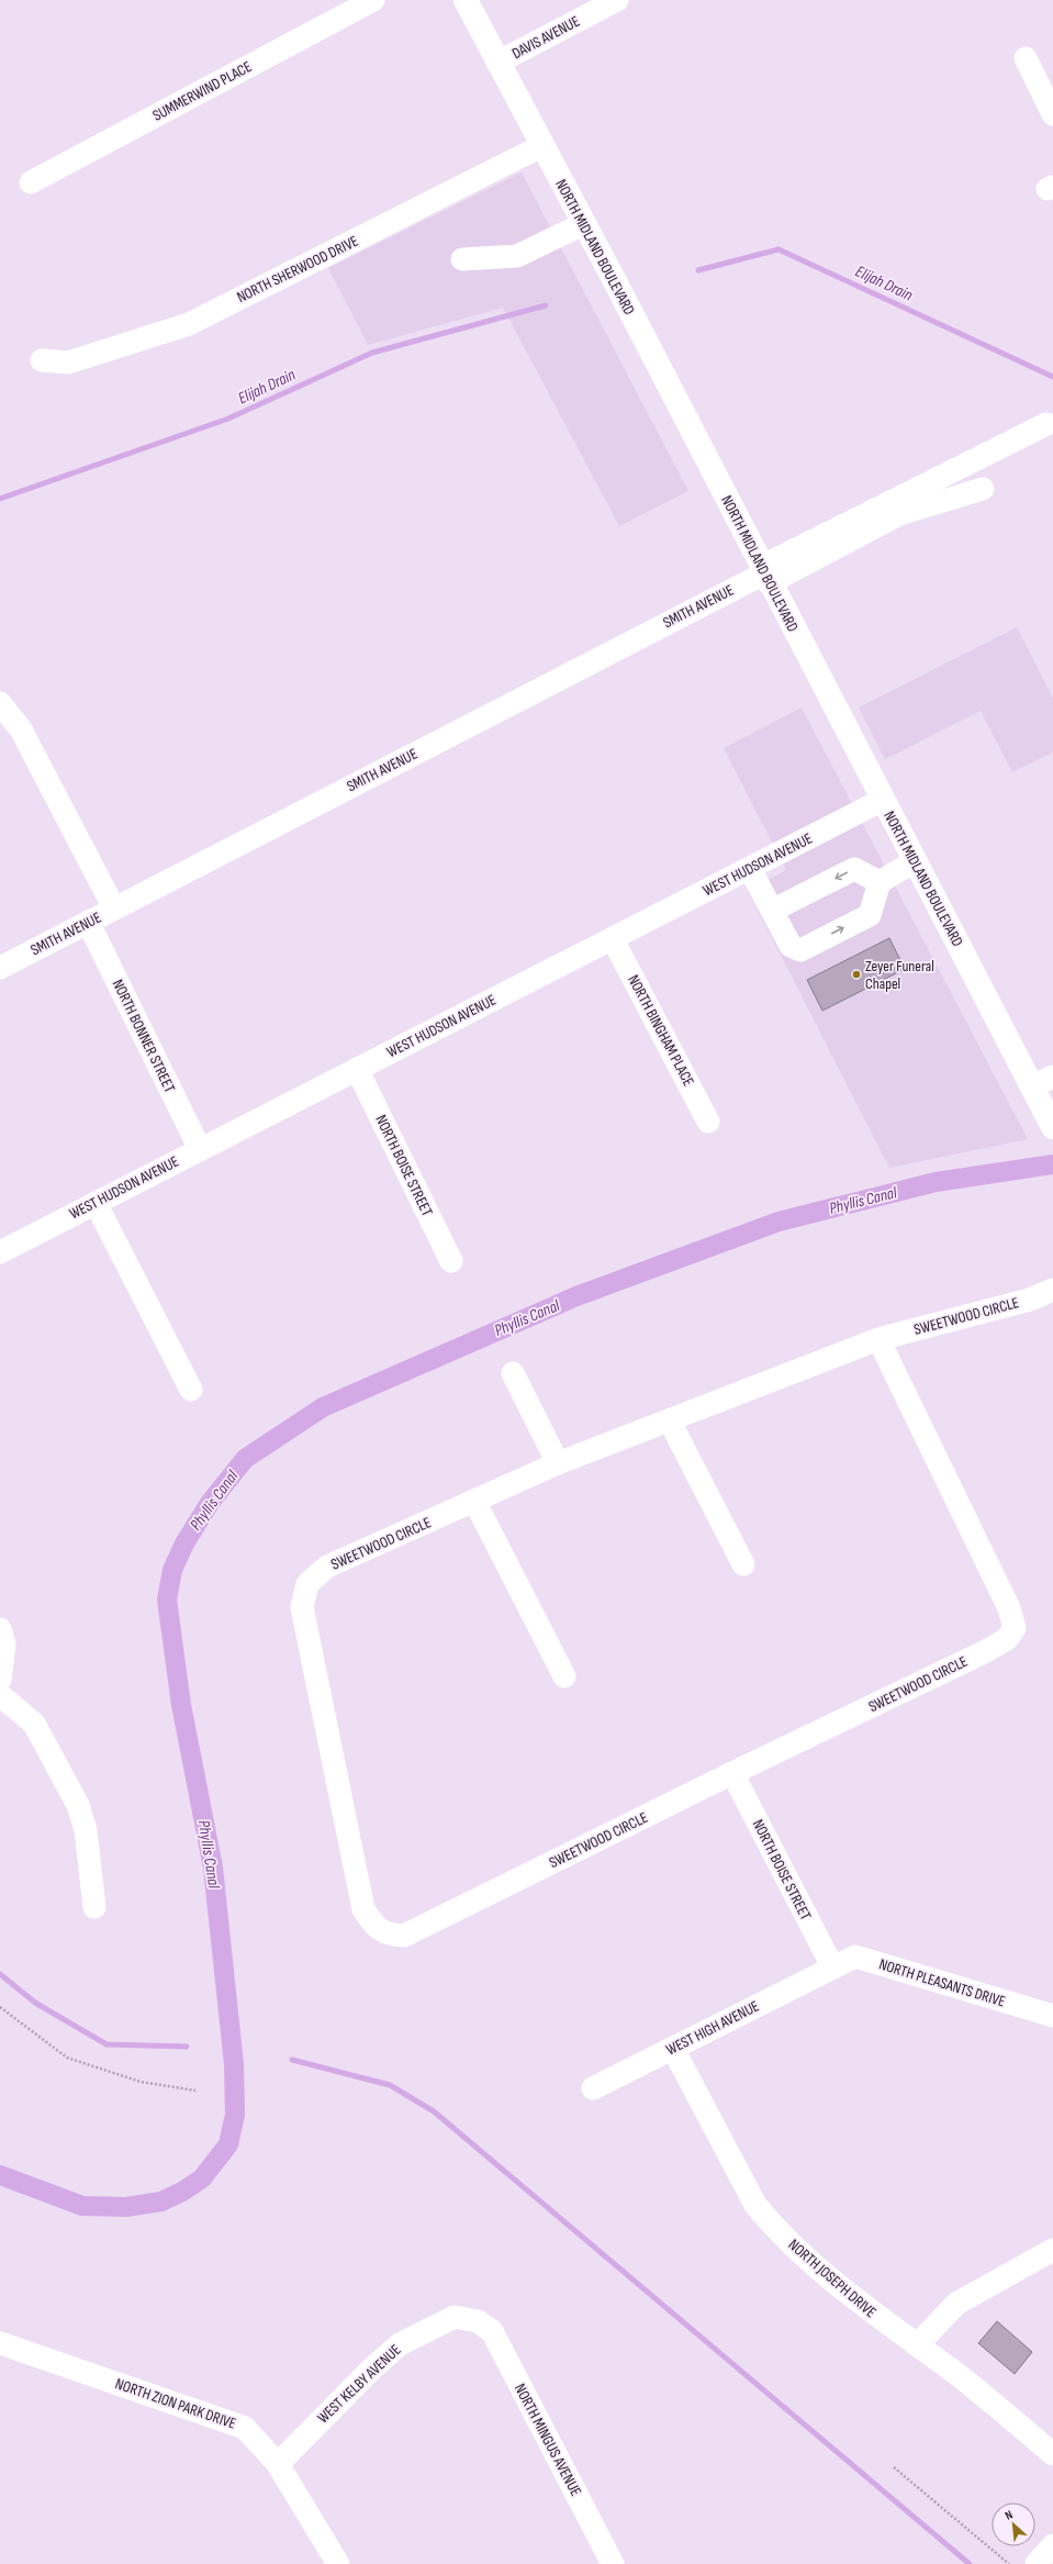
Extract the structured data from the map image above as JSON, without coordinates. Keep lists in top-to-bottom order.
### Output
{
  "streets": {
    "main road": ["NORTH MIDLAND BOULEVARD"],
    "street": [
      "DAVIS AVENUE",
      "SUMMERWIND PLACE",
      "NORTH SHERWOOD DRIVE",
      "SMITH AVENUE",
      "WEST HUDSON AVENUE",
      "NORTH BINGHAM PLACE",
      "NORTH BONNER STREET",
      "NORTH BOISE STREET",
      "SWEETWOOD CIRCLE",
      "NORTH PLEASANTS DRIVE",
      "WEST HIGH AVENUE",
      "NORTH JOSEPH DRIVE",
      "WEST KELBY AVENUE",
      "NORTH ZION PARK DRIVE",
      "NORTH MINGUS AVENUE"
    ]
  },
  "crossings": [
    ["DAVIS AVENUE", "NORTH MIDLAND BOULEVARD"],
    ["NORTH MIDLAND BOULEVARD", "NORTH SHERWOOD DRIVE"],
    ["NORTH MIDLAND BOULEVARD", "SMITH AVENUE"],
    ["NORTH MIDLAND BOULEVARD", "WEST HUDSON AVENUE"],
    ["SMITH AVENUE", "NORTH BONNER STREET"],
    ["WEST HUDSON AVENUE", "NORTH BINGHAM PLACE"],
    ["WEST HUDSON AVENUE", "NORTH BONNER STREET"],
    ["WEST HUDSON AVENUE", "NORTH BOISE STREET"],
    ["NORTH BOISE STREET", "SWEETWOOD CIRCLE"],
    ["NORTH BOISE STREET", "NORTH PLEASANTS DRIVE"],
    ["NORTH BOISE STREET", "WEST HIGH AVENUE"],
    ["NORTH PLEASANTS DRIVE", "WEST HIGH AVENUE"],
    ["WEST HIGH AVENUE", "NORTH JOSEPH DRIVE"],
    ["WEST KELBY AVENUE", "NORTH ZION PARK DRIVE"],
    ["WEST KELBY AVENUE", "NORTH MINGUS AVENUE"]
  ],
  "water": ["Elijah Drain", "Phyllis Canal"],
  "places": ["Zeyer Funeral Chapel"],
  "north": "top left"
}
